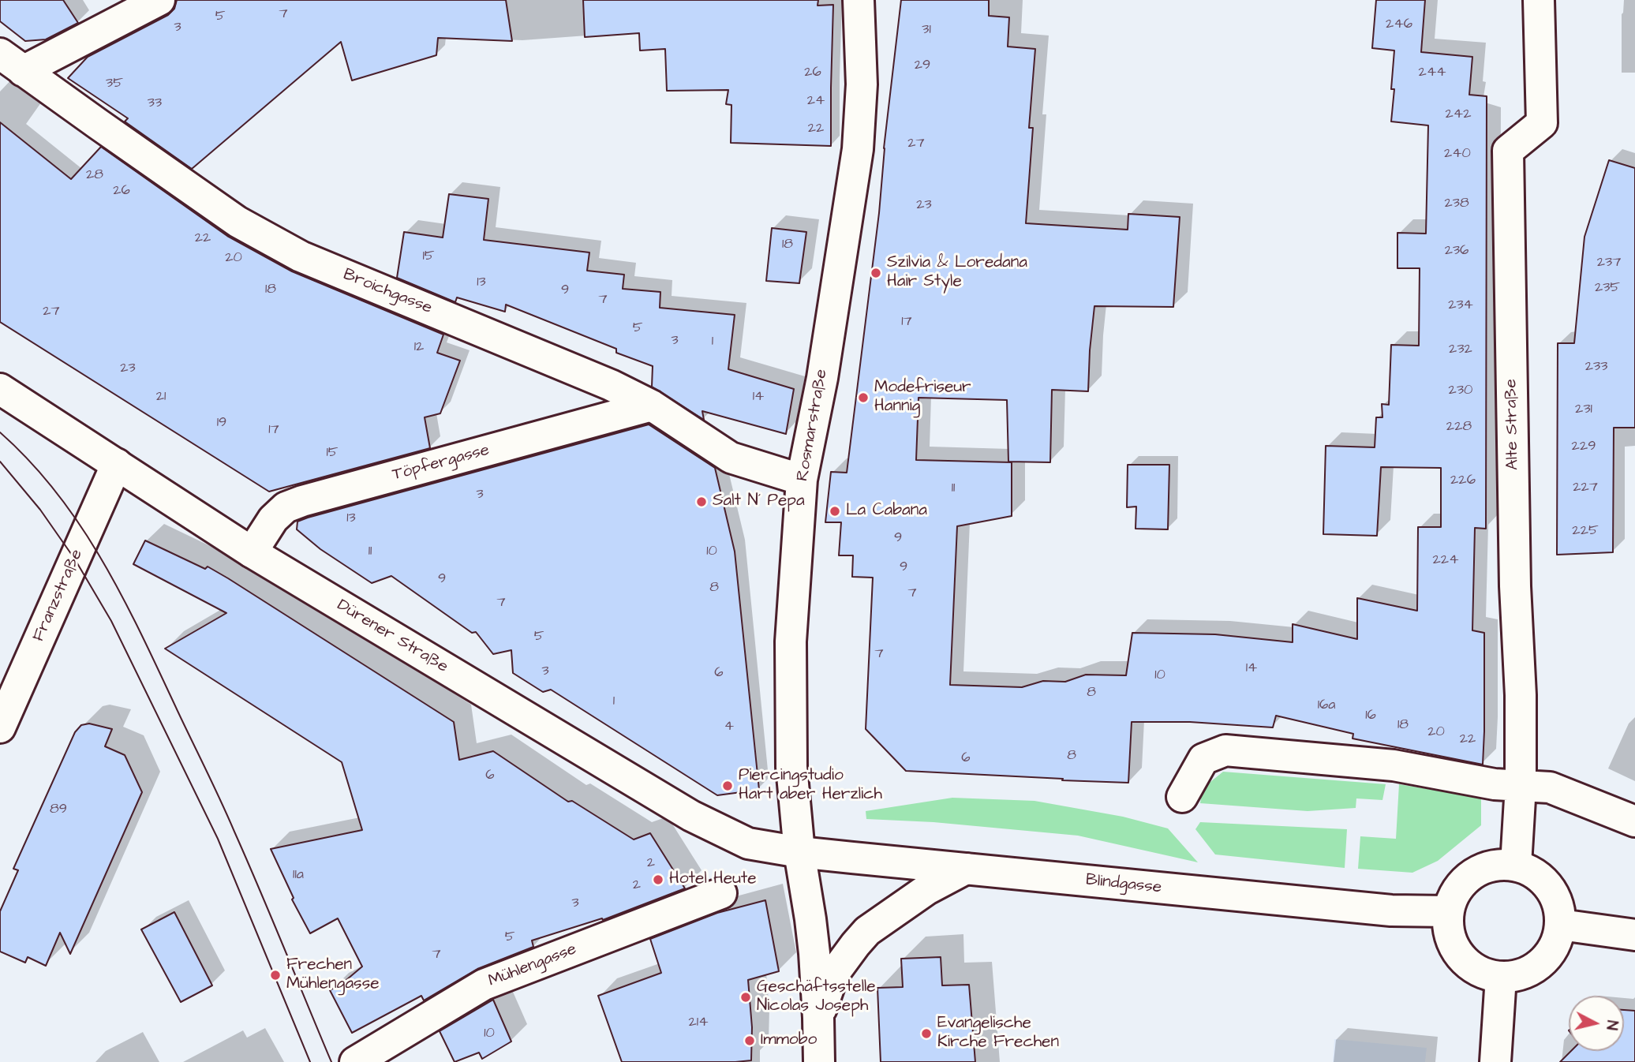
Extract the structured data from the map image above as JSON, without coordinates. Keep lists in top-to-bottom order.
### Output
{
  "streets": {
    "street": [
      "Broichgasse",
      "Alte Straße",
      "Rosmarstraße",
      "Töpfergasse",
      "Franzstraße",
      "Dürener Straße",
      "Blindgasse",
      "Mühlengasse"
    ]
  },
  "crossings": [
    ["Broichgasse", "Rosmarstraße"],
    ["Broichgasse", "Töpfergasse"],
    ["Alte Straße", "Blindgasse"],
    ["Rosmarstraße", "Dürener Straße"],
    ["Rosmarstraße", "Blindgasse"],
    ["Töpfergasse", "Dürener Straße"],
    ["Franzstraße", "Dürener Straße"],
    ["Dürener Straße", "Blindgasse"]
  ],
  "places": [
    "Szilvia & Loredana Hair Style",
    "Modefriseur Hannig",
    "Salt N´ Pepa",
    "La Cabana",
    "Piercingstudio Hart aber Herzlich",
    "Hotel Heute",
    "Frechen Mühlengasse",
    "Geschäftsstelle Nicolas Joseph",
    "Evangelische Kirche Frechen",
    "Immobo"
  ],
  "house_numbers": [
    "7",
    "5",
    "246",
    "3",
    "31",
    "29",
    "26",
    "244",
    "35",
    "24",
    "33",
    "242",
    "22",
    "27",
    "240",
    "28",
    "26",
    "238",
    "23",
    "22",
    "18",
    "236",
    "15",
    "20",
    "237",
    "13",
    "235",
    "18",
    "9",
    "7",
    "234",
    "27",
    "17",
    "5",
    "3",
    "1",
    "12",
    "232",
    "233",
    "23",
    "230",
    "21",
    "14",
    "231",
    "19",
    "228",
    "17",
    "229",
    "15",
    "226",
    "227",
    "11",
    "3",
    "13",
    "225",
    "9",
    "11",
    "10",
    "224",
    "9",
    "9",
    "8",
    "7",
    "7",
    "5",
    "7",
    "14",
    "3",
    "6",
    "10",
    "8",
    "1",
    "16a",
    "16",
    "18",
    "4",
    "20",
    "22",
    "8",
    "6",
    "6",
    "89",
    "2",
    "11a",
    "2",
    "3",
    "5",
    "7",
    "214",
    "10"
  ],
  "north": "right"
}
